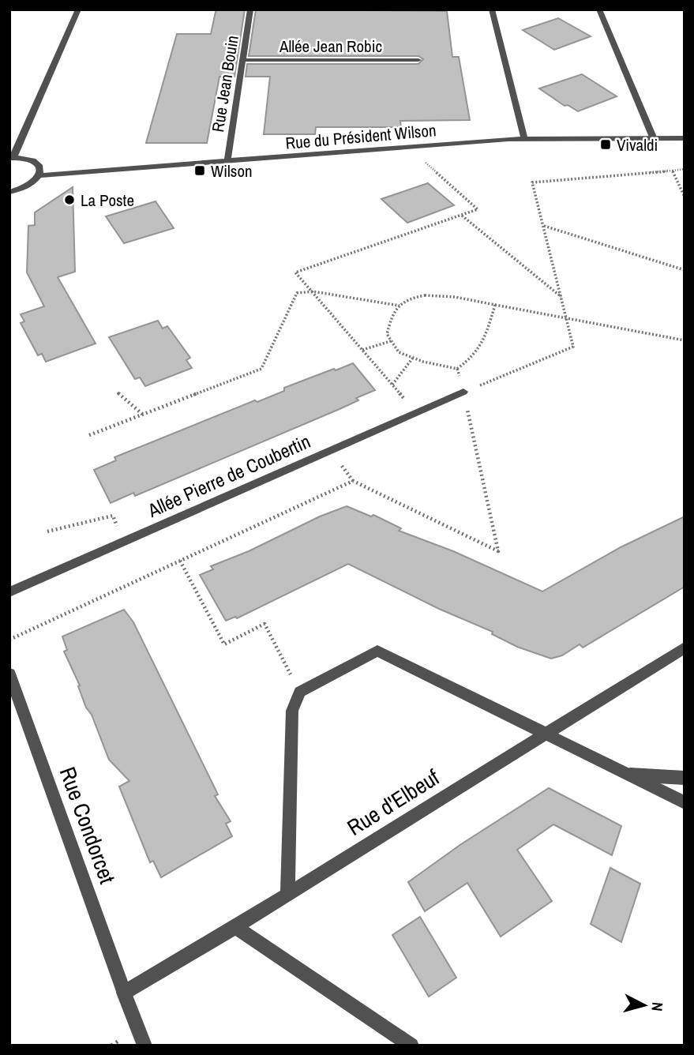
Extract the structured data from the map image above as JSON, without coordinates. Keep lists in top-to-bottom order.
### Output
{
  "streets": {
    "street": [
      "Allée Jean Robic",
      "Rue Jean Bouin",
      "Rue du Président Wilson",
      "Allée Pierre de Coubertin",
      "Rue d'Elbeuf",
      "Rue Condorcet"
    ]
  },
  "crossings": [
    ["Allée Jean Robic", "Rue Jean Bouin"],
    ["Rue Jean Bouin", "Rue du Président Wilson"],
    ["Rue d'Elbeuf", "Rue Condorcet"]
  ],
  "places": {
    "transit": ["Vivaldi", "Wilson"],
    "other": ["La Poste"]
  },
  "north": "right"
}
